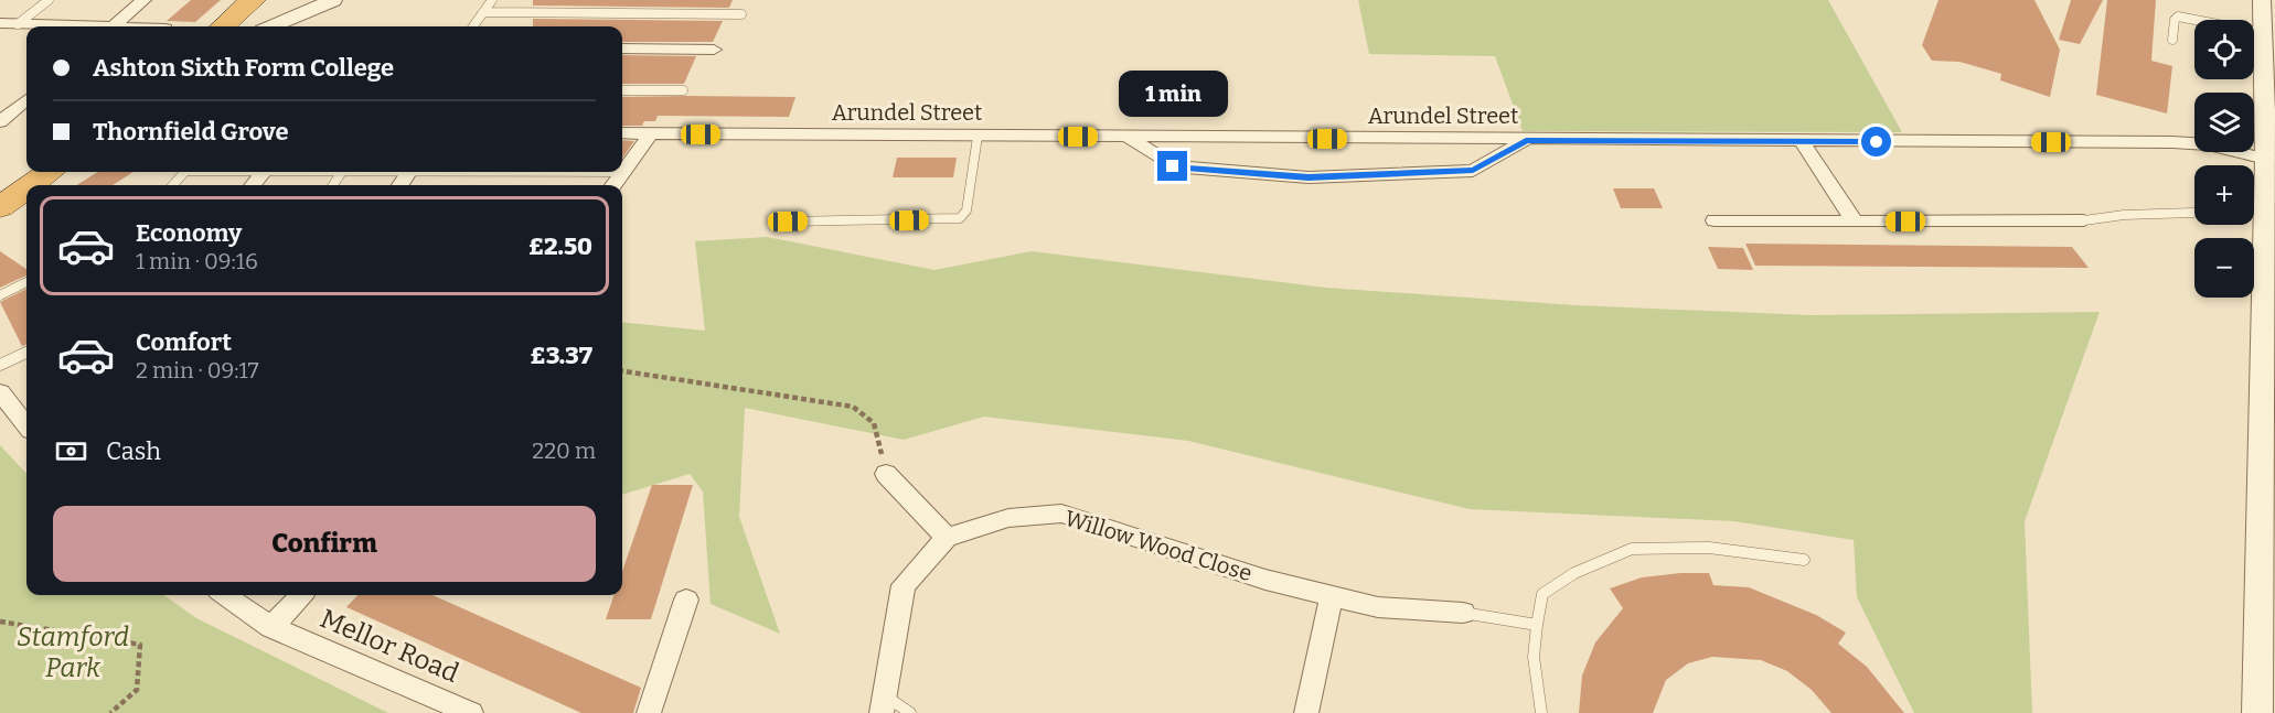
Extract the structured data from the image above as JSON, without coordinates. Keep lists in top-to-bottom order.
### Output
{
  "streets": {
    "street": ["Arundel Street", "Willow Wood Close", "Mellor Road"]
  },
  "parks": ["Stamford Park"],
  "page": {
    "map_buttons": ["+", "−"],
    "banner": ["Ashton Sixth Form College", "Thornfield Grove"],
    "bubble": "1 min",
    "list": [
      {
        "name": "Economy",
        "note": "1 min · 09:16",
        "value": "£2.50"
      },
      {
        "name": "Comfort",
        "note": "2 min · 09:17",
        "value": "£3.37"
      }
    ],
    "pay": ["Cash", "220 m"],
    "buttons": "Confirm"
  }
}
